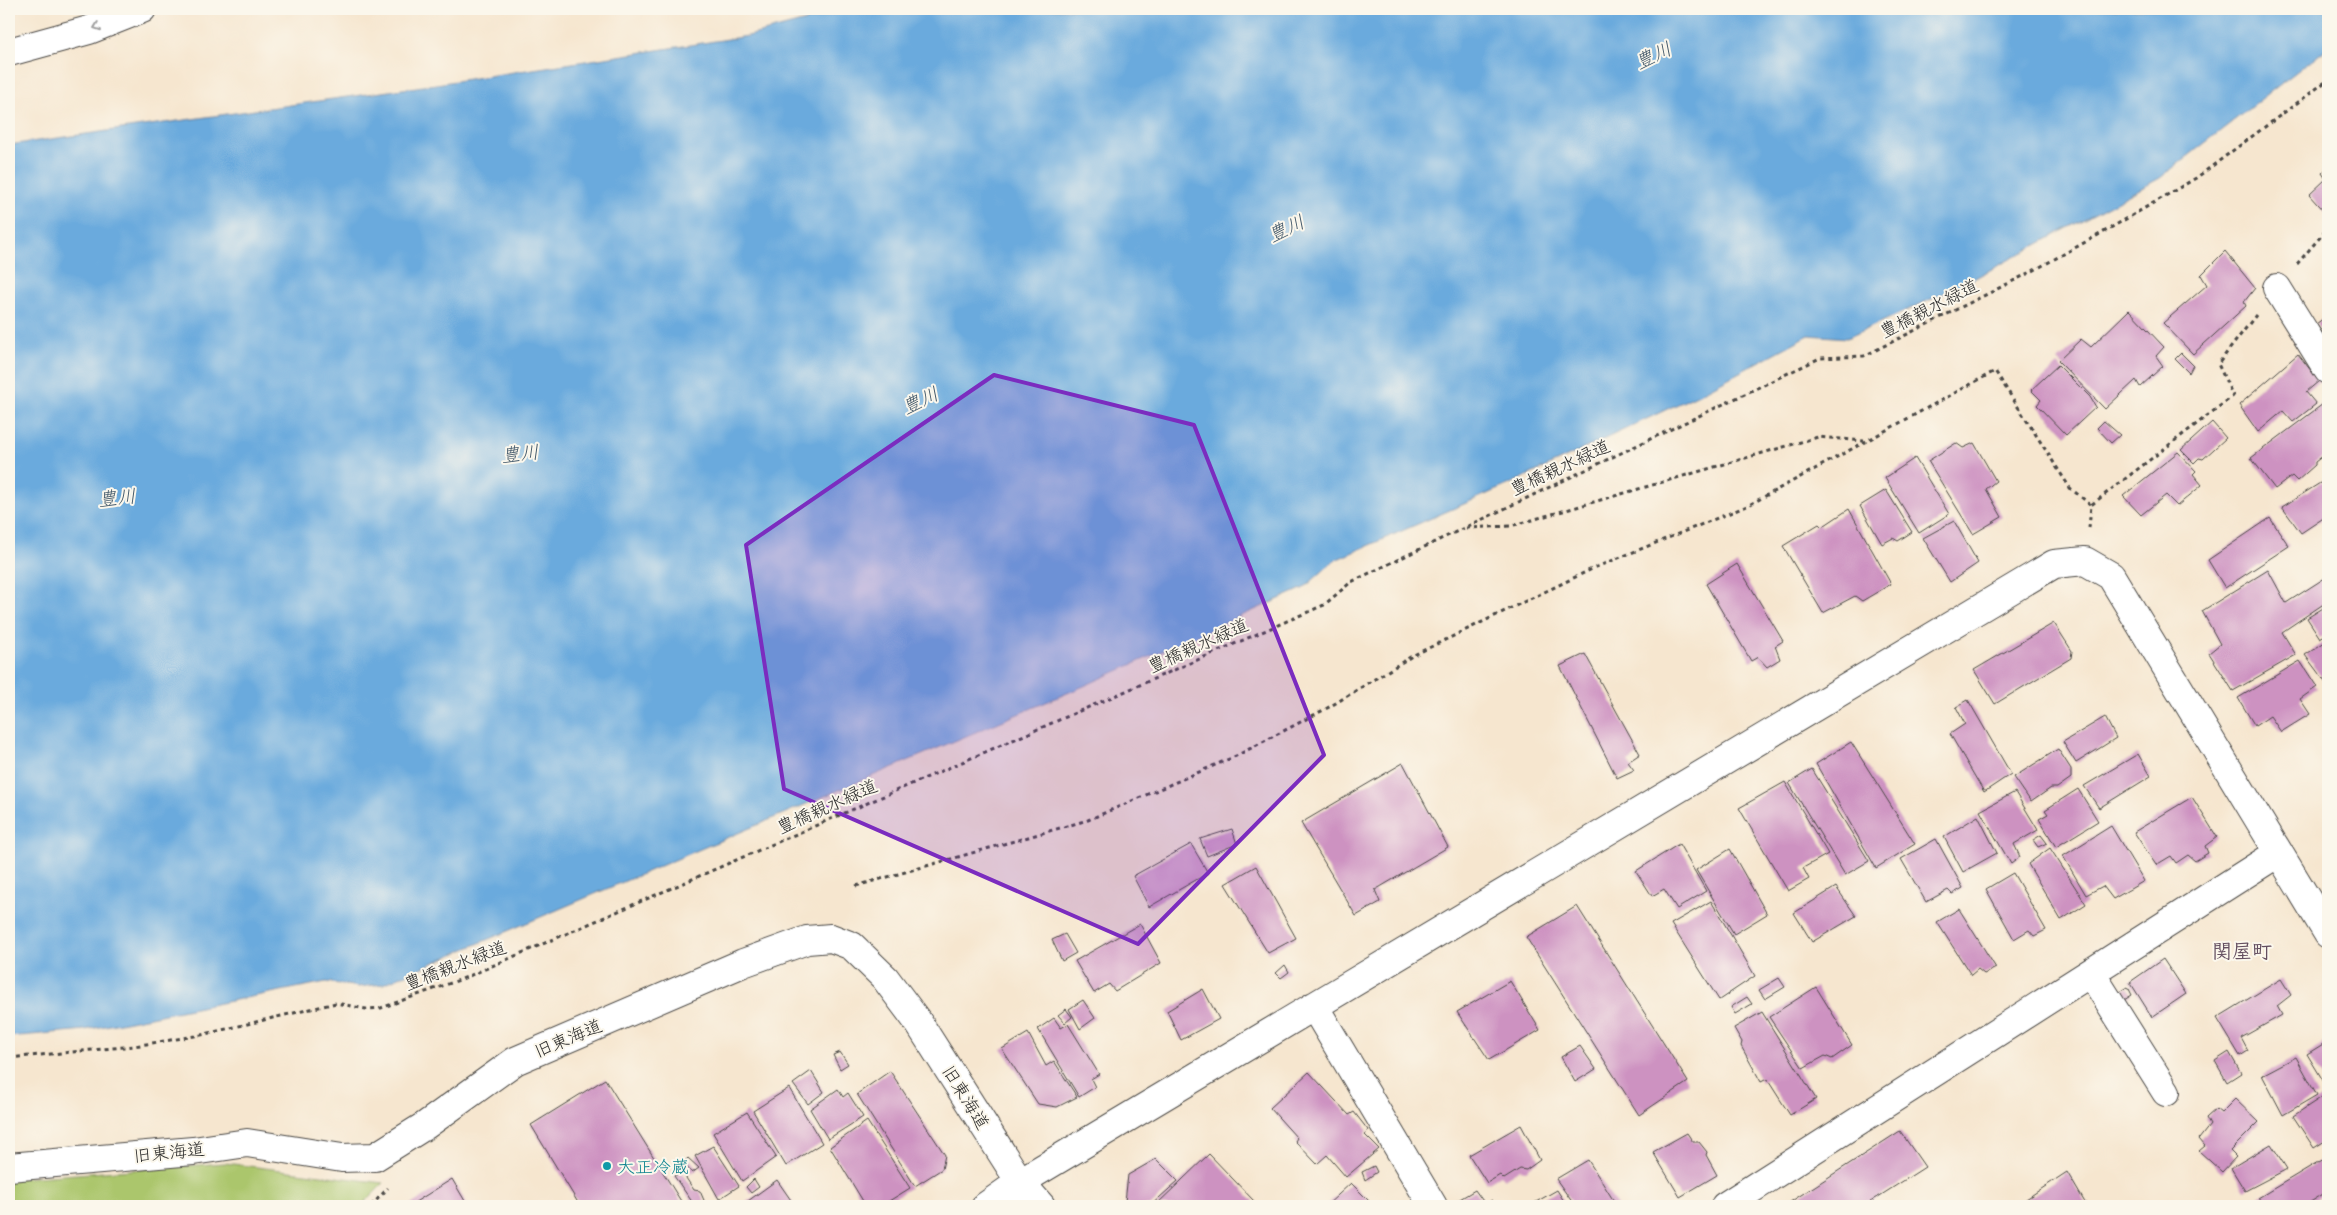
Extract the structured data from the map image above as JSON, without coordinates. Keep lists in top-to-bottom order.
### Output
{
  "streets": {
    "street": ["旧東海道"],
    "path": ["豊橋親水緑道"]
  },
  "districts": ["関屋町"],
  "water": ["豊川"],
  "places": ["大正冷蔵"]
}
